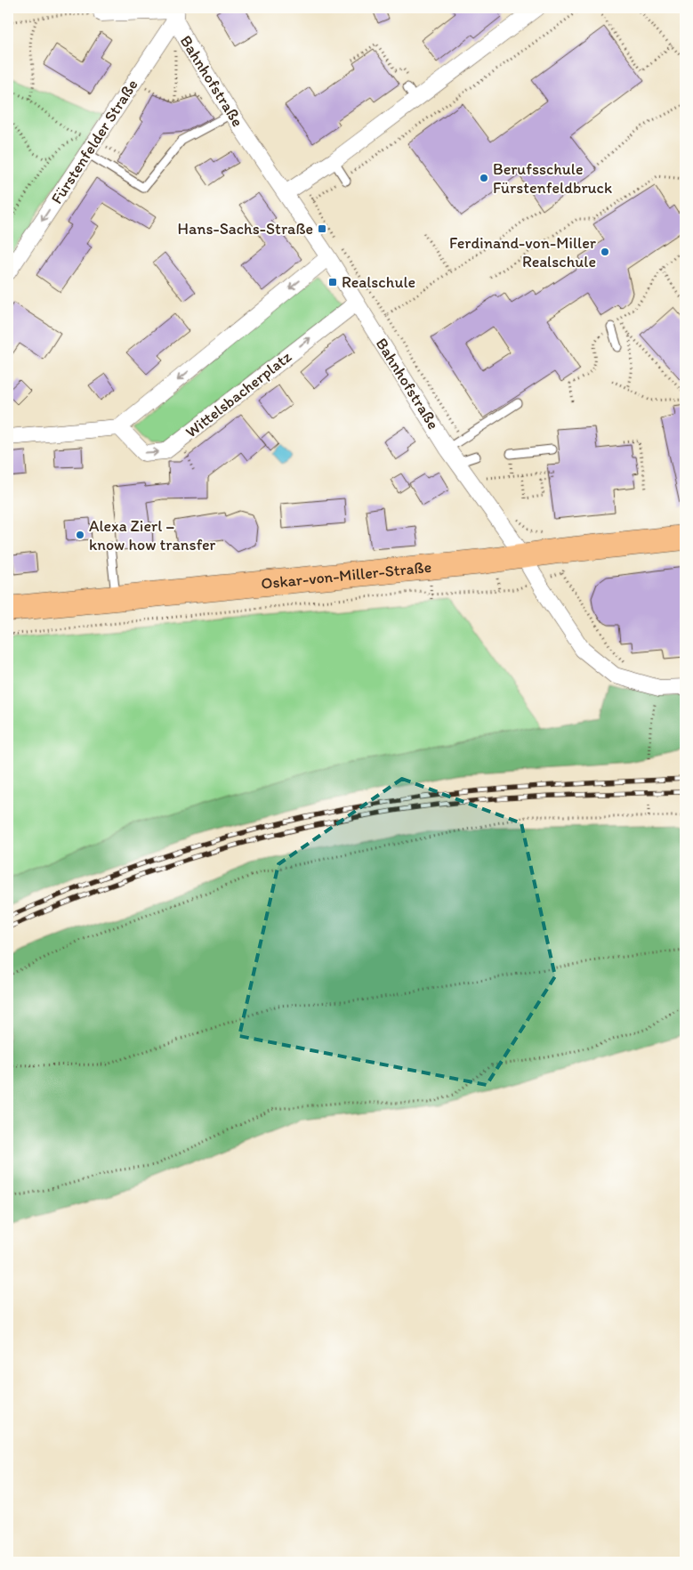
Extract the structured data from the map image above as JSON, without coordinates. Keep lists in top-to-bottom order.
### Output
{
  "streets": {
    "main road": ["Oskar-von-Miller-Straße"],
    "street": ["Bahnhofstraße", "Fürstenfelder Straße", "Wittelsbacherplatz"]
  },
  "crossings": [
    ["Bahnhofstraße", "Fürstenfelder Straße"],
    ["Bahnhofstraße", "Wittelsbacherplatz"],
    ["Bahnhofstraße", "Oskar-von-Miller-Straße"]
  ],
  "one_way": ["Fürstenfelder Straße"],
  "places": {
    "other": ["Berufsschule Fürstenfeldbruck", "Ferdinand-von-Miller Realschule", "Alexa Zierl – know how transfer"],
    "transit": ["Hans-Sachs-Straße", "Realschule"]
  }
}
